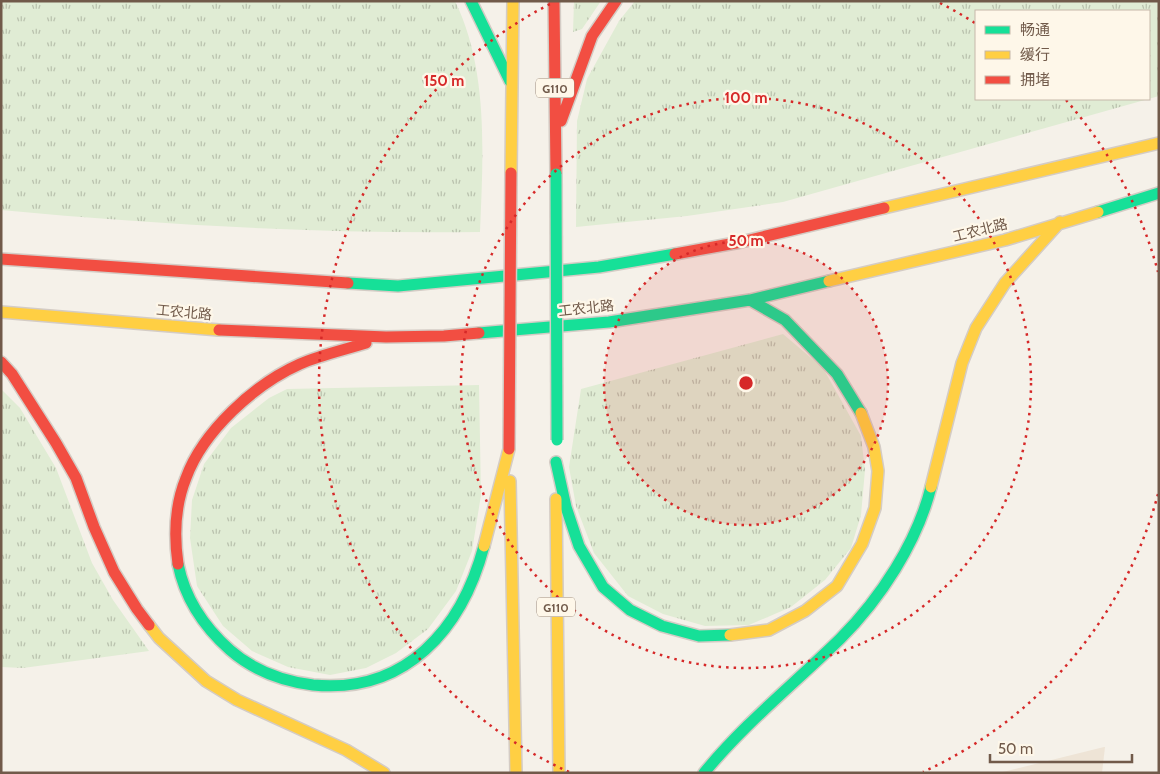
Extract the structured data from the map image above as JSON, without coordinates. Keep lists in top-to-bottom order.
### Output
{
  "streets": {
    "highway": ["G110", "工农北路"]
  },
  "legend": ["畅通", "缓行", "拥堵"],
  "scale_bar": "50 m",
  "rings": ["150 m", "100 m", "50 m"]
}
